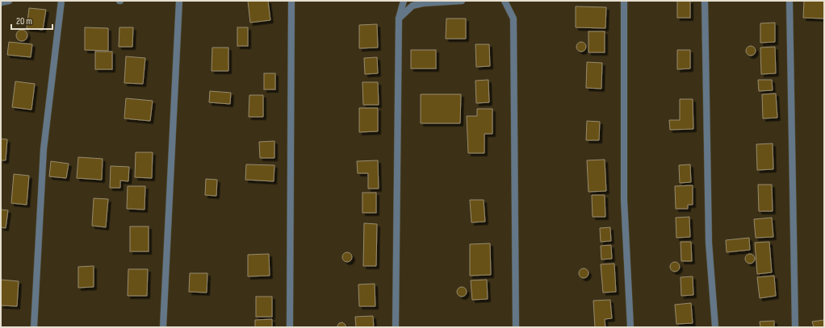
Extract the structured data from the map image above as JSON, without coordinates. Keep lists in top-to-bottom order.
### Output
{
  "scale_bar": "20 m"
}
